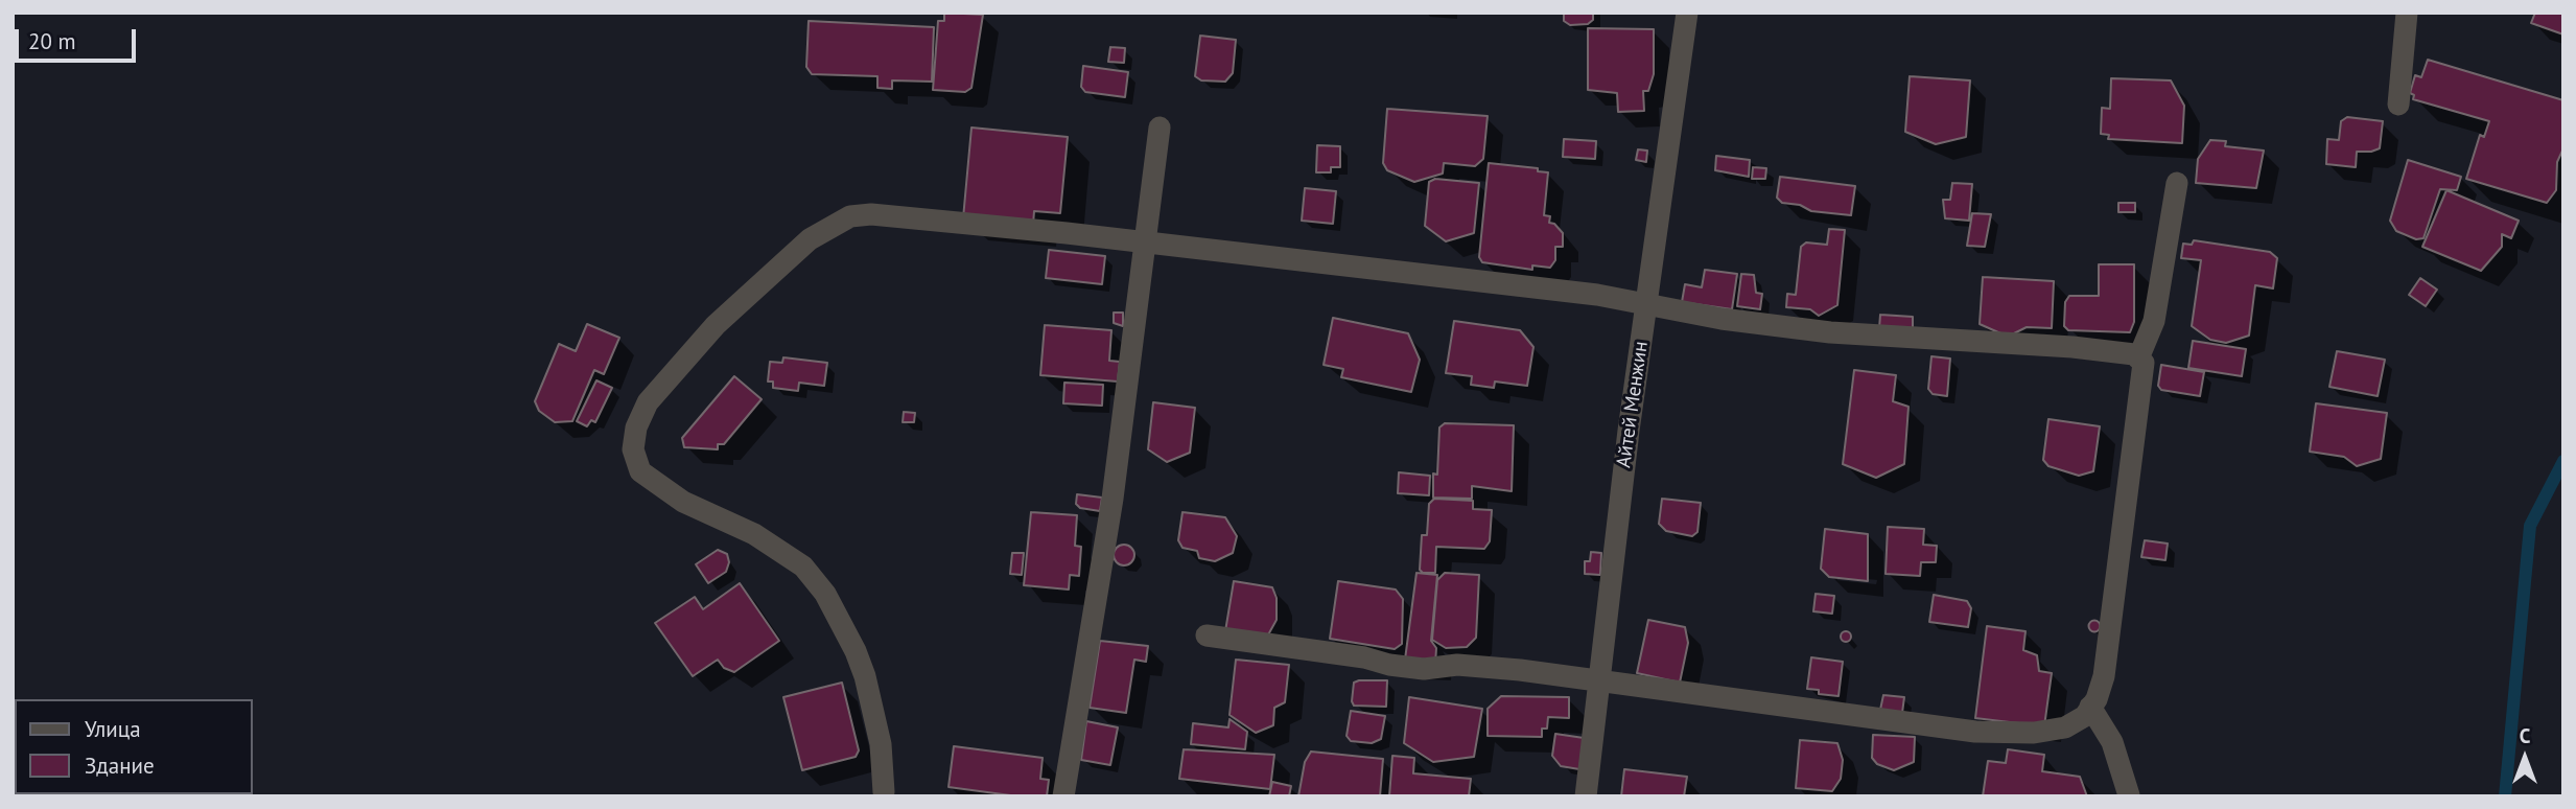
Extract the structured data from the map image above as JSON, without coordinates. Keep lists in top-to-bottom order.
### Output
{
  "streets": {
    "street": ["Айтей Менжин"]
  },
  "legend": ["Улица", "Здание"],
  "scale_bar": "20 m",
  "north": "top"
}
